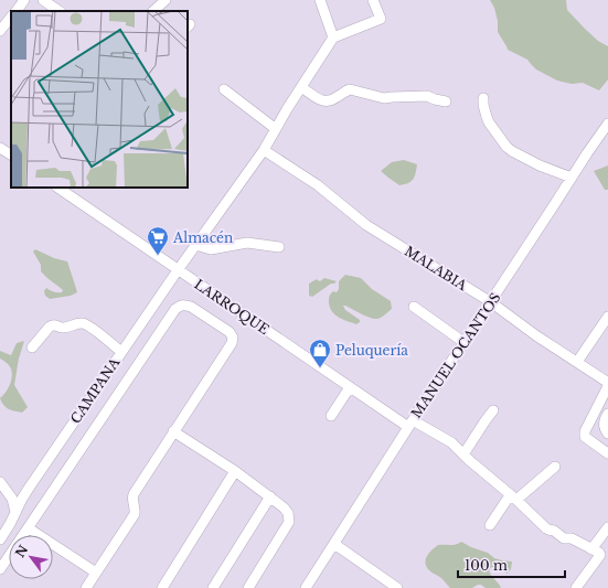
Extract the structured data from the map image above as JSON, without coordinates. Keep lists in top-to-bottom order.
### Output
{
  "streets": {
    "street": [
      "MALABIA",
      "LARROQUE",
      "MANUEL OCANTOS",
      "CAMPANA"
    ]
  },
  "crossings": [
    ["MALABIA", "MANUEL OCANTOS"],
    ["MALABIA", "CAMPANA"],
    ["LARROQUE", "MANUEL OCANTOS"],
    ["LARROQUE", "CAMPANA"]
  ],
  "places": {
    "supermarket": ["Almacén"],
    "shop": ["Peluquería"]
  },
  "scale_bar": "100 m",
  "north": "top left"
}
